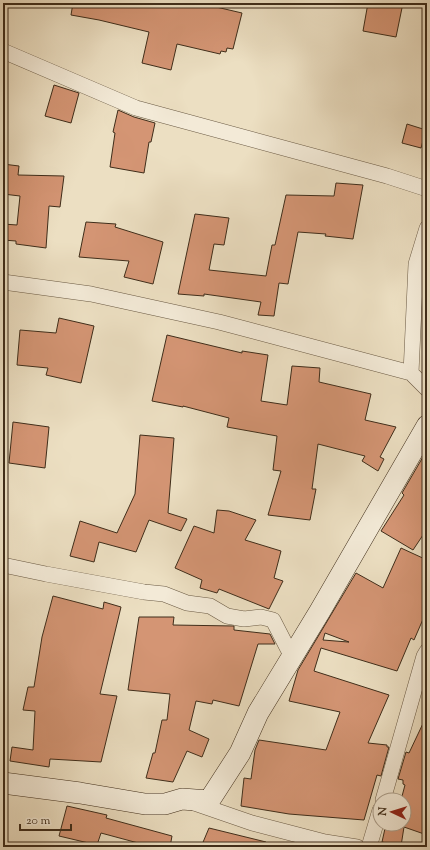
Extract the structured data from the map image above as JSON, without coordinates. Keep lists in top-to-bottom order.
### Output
{
  "scale_bar": "20 m",
  "north": "left"
}
